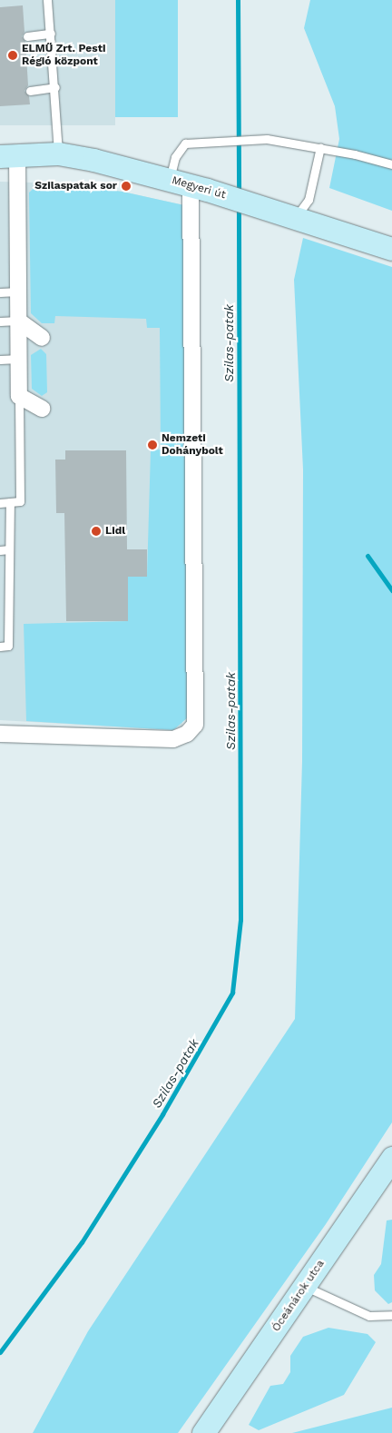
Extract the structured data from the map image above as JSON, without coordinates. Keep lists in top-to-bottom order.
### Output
{
  "streets": {
    "main road": ["Megyeri út", "Óceánárok utca"]
  },
  "water": ["Szilas-patak"],
  "places": [
    "ELMŰ Zrt. Pesti Régió központ",
    "Szilaspatak sor",
    "Nemzeti Dohánybolt",
    "Lidl"
  ]
}
